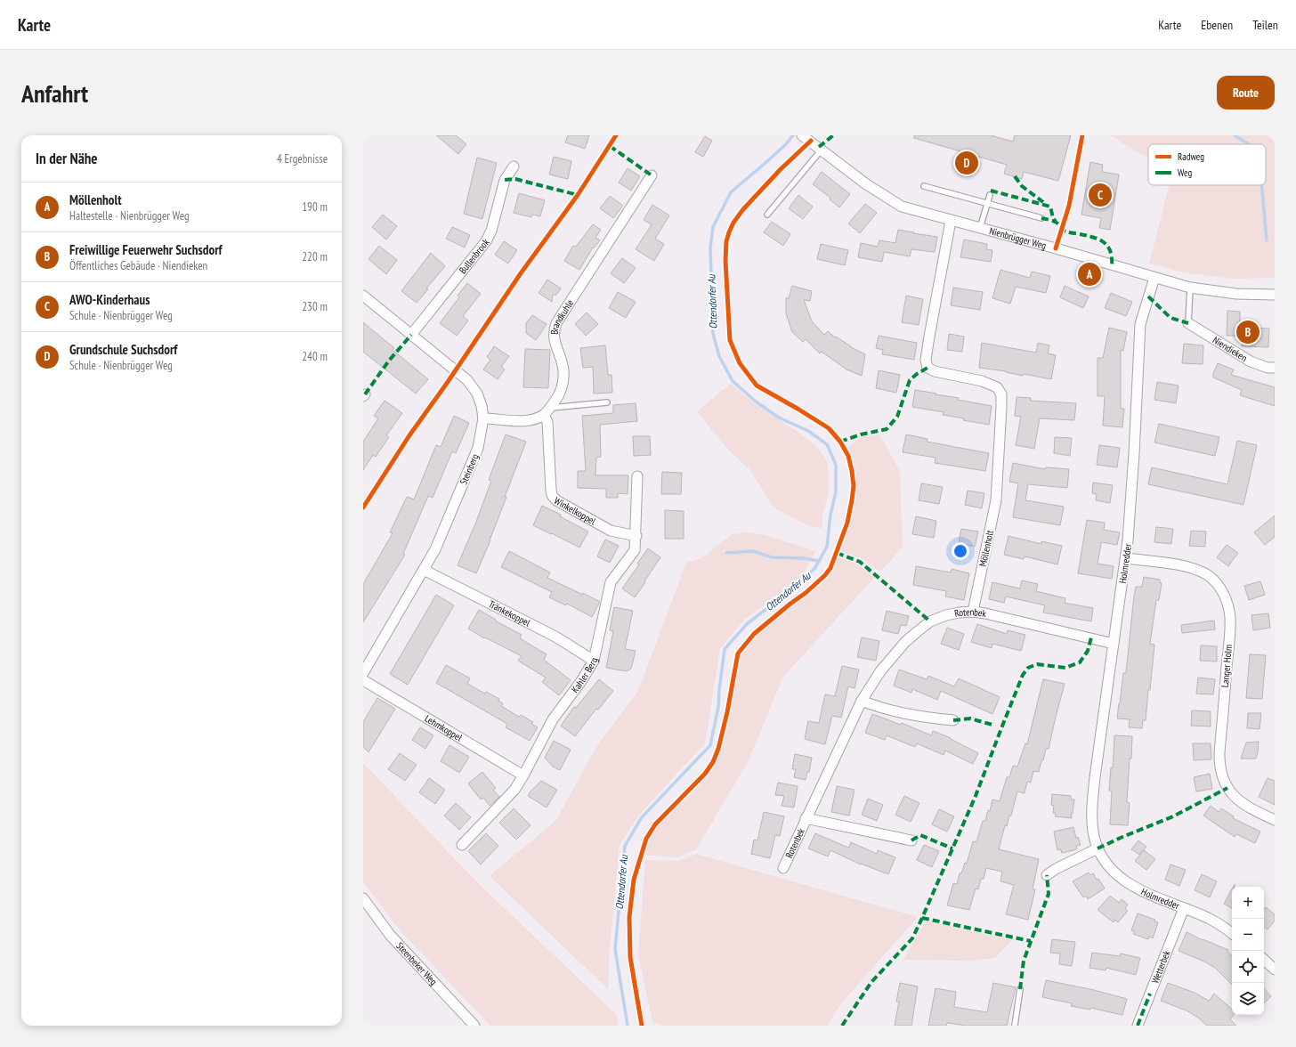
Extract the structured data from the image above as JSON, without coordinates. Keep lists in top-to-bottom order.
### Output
{
  "streets": {
    "street": [
      "Nienbrügger Weg",
      "Bullenbrook",
      "Brandkuhle",
      "Niendieken",
      "Steinberg",
      "Winkelkoppel",
      "Möllenholt",
      "Holmredder",
      "Tränkekoppel",
      "Rotenbek",
      "Langer Holm",
      "Kahler Berg",
      "Lehmkoppel",
      "Steenbeker Weg",
      "Wetterbek"
    ]
  },
  "crossings": [
    ["Nienbrügger Weg", "Möllenholt"],
    ["Nienbrügger Weg", "Holmredder"],
    ["Bullenbrook", "Steinberg"],
    ["Brandkuhle", "Winkelkoppel"],
    ["Steinberg", "Tränkekoppel"],
    ["Winkelkoppel", "Kahler Berg"],
    ["Möllenholt", "Rotenbek"],
    ["Holmredder", "Rotenbek"],
    ["Holmredder", "Langer Holm"],
    ["Holmredder", "Wetterbek"],
    ["Tränkekoppel", "Kahler Berg"],
    ["Kahler Berg", "Lehmkoppel"]
  ],
  "water": ["Ottendorfer Au"],
  "legend": ["Radweg", "Weg"],
  "page": {
    "header": "Karte",
    "nav": ["Karte", "Ebenen", "Teilen"],
    "buttons": "Route",
    "title": "Anfahrt",
    "heading": ["In der Nähe", "4 Ergebnisse"],
    "pins": [
      "D",
      "C",
      "A",
      "B"
    ],
    "list": [
      {
        "mark": "A",
        "name": "Möllenholt",
        "note": "Haltestelle · Nienbrügger Weg",
        "value": "190 m"
      },
      {
        "mark": "B",
        "name": "Freiwillige Feuerwehr Suchsdorf",
        "note": "Öffentliches Gebäude · Niendieken",
        "value": "220 m"
      },
      {
        "mark": "C",
        "name": "AWO-Kinderhaus",
        "note": "Schule · Nienbrügger Weg",
        "value": "230 m"
      },
      {
        "mark": "D",
        "name": "Grundschule Suchsdorf",
        "note": "Schule · Nienbrügger Weg",
        "value": "240 m"
      }
    ],
    "map_buttons": ["+", "−"]
  }
}
